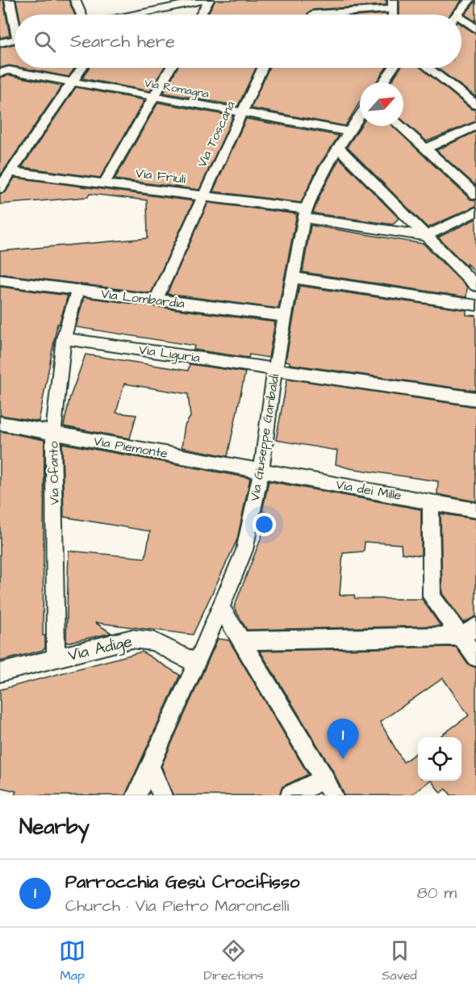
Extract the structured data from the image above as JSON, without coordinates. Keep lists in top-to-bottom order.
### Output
{
  "streets": {
    "street": [
      "Via Romagna",
      "Via Toscana",
      "Via Friuli",
      "Via Lombardia",
      "Via Liguria",
      "Via Giuseppe Garibaldi",
      "Via Piemonte",
      "Via Ofanto",
      "Via dei Mille",
      "Via Adige"
    ]
  },
  "crossings": [
    ["Via Romagna", "Via Toscana"],
    ["Via Romagna", "Via Giuseppe Garibaldi"],
    ["Via Toscana", "Via Friuli"],
    ["Via Toscana", "Via Lombardia"],
    ["Via Friuli", "Via Giuseppe Garibaldi"],
    ["Via Lombardia", "Via Giuseppe Garibaldi"],
    ["Via Lombardia", "Via Ofanto"],
    ["Via Liguria", "Via Giuseppe Garibaldi"],
    ["Via Liguria", "Via Ofanto"],
    ["Via Giuseppe Garibaldi", "Via Piemonte"],
    ["Via Giuseppe Garibaldi", "Via dei Mille"],
    ["Via Giuseppe Garibaldi", "Via Adige"],
    ["Via Piemonte", "Via Ofanto"],
    ["Via Piemonte", "Via dei Mille"],
    ["Via Ofanto", "Via Adige"]
  ],
  "north": "top right",
  "page": {
    "search": "Search here",
    "pins": "1",
    "heading": "Nearby",
    "list": [
      {
        "mark": "1",
        "name": "Parrocchia Gesù Crocifisso",
        "note": "Church · Via Pietro Maroncelli",
        "value": "80 m"
      }
    ],
    "nav": ["Map", "Directions", "Saved"]
  }
}
